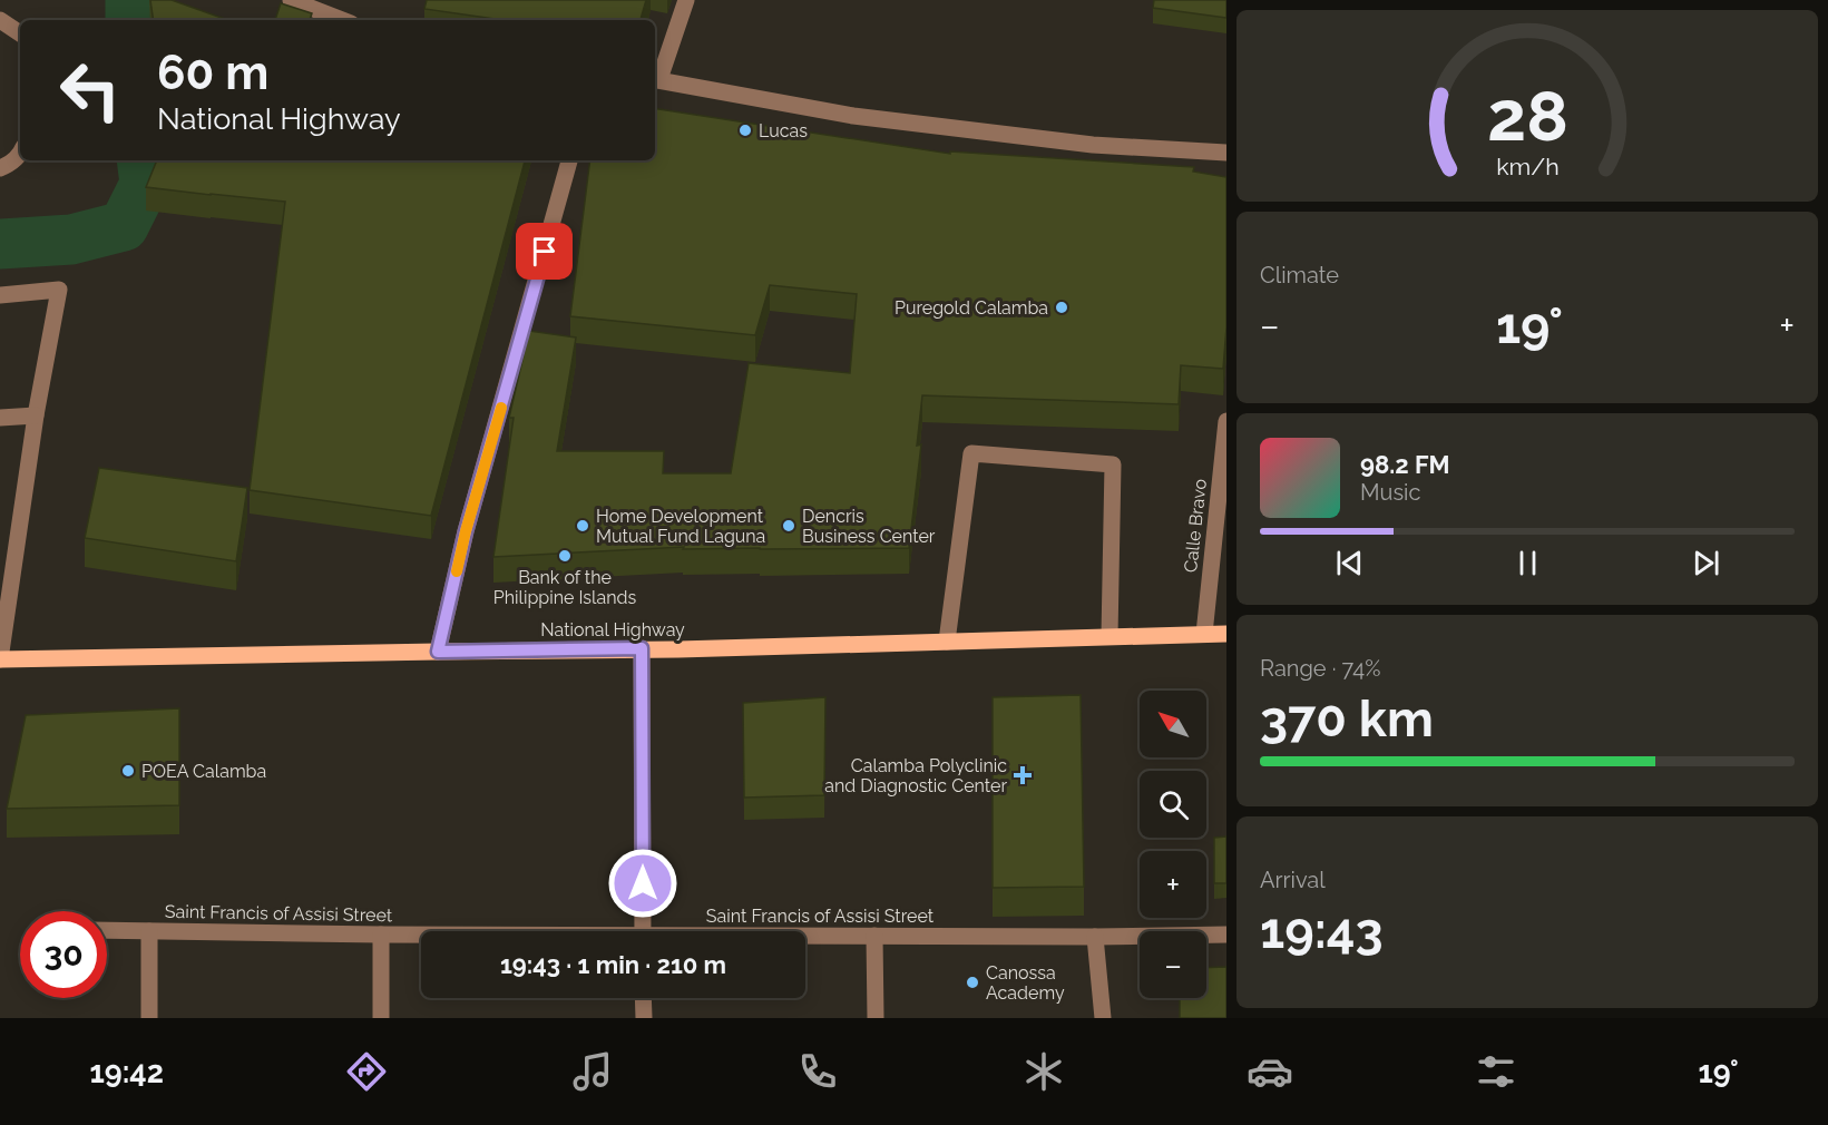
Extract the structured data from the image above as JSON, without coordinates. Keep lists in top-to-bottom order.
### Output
{
  "streets": {
    "main road": ["National Highway"],
    "street": ["Calle Bravo", "Saint Francis of Assisi Street"]
  },
  "crossings": [
    ["Calle Bravo", "National Highway"]
  ],
  "places": {
    "other": [
      "Lucas",
      "Puregold Calamba",
      "Home Development Mutual Fund Laguna",
      "Dencris Business Center",
      "Bank of the Philippine Islands",
      "POEA Calamba",
      "Canossa Academy"
    ],
    "health": ["Calamba Polyclinic and Diagnostic Center"]
  },
  "north": "top left",
  "page": {
    "turn": ["60 m", "National Highway"],
    "tile": [
      "Climate",
      ["Range · 74%", "370 km"],
      ["Arrival", "19:43"]
    ],
    "heat": ["−", "19°", "+"],
    "song": ["98.2 FM", "Music"],
    "map_buttons": ["+", "−"],
    "limit": "30",
    "trip": "19:43 · 1 min · 210 m",
    "tabs": ["19:42", "19°"],
    "gauge": ["28", "km/h"]
  }
}
